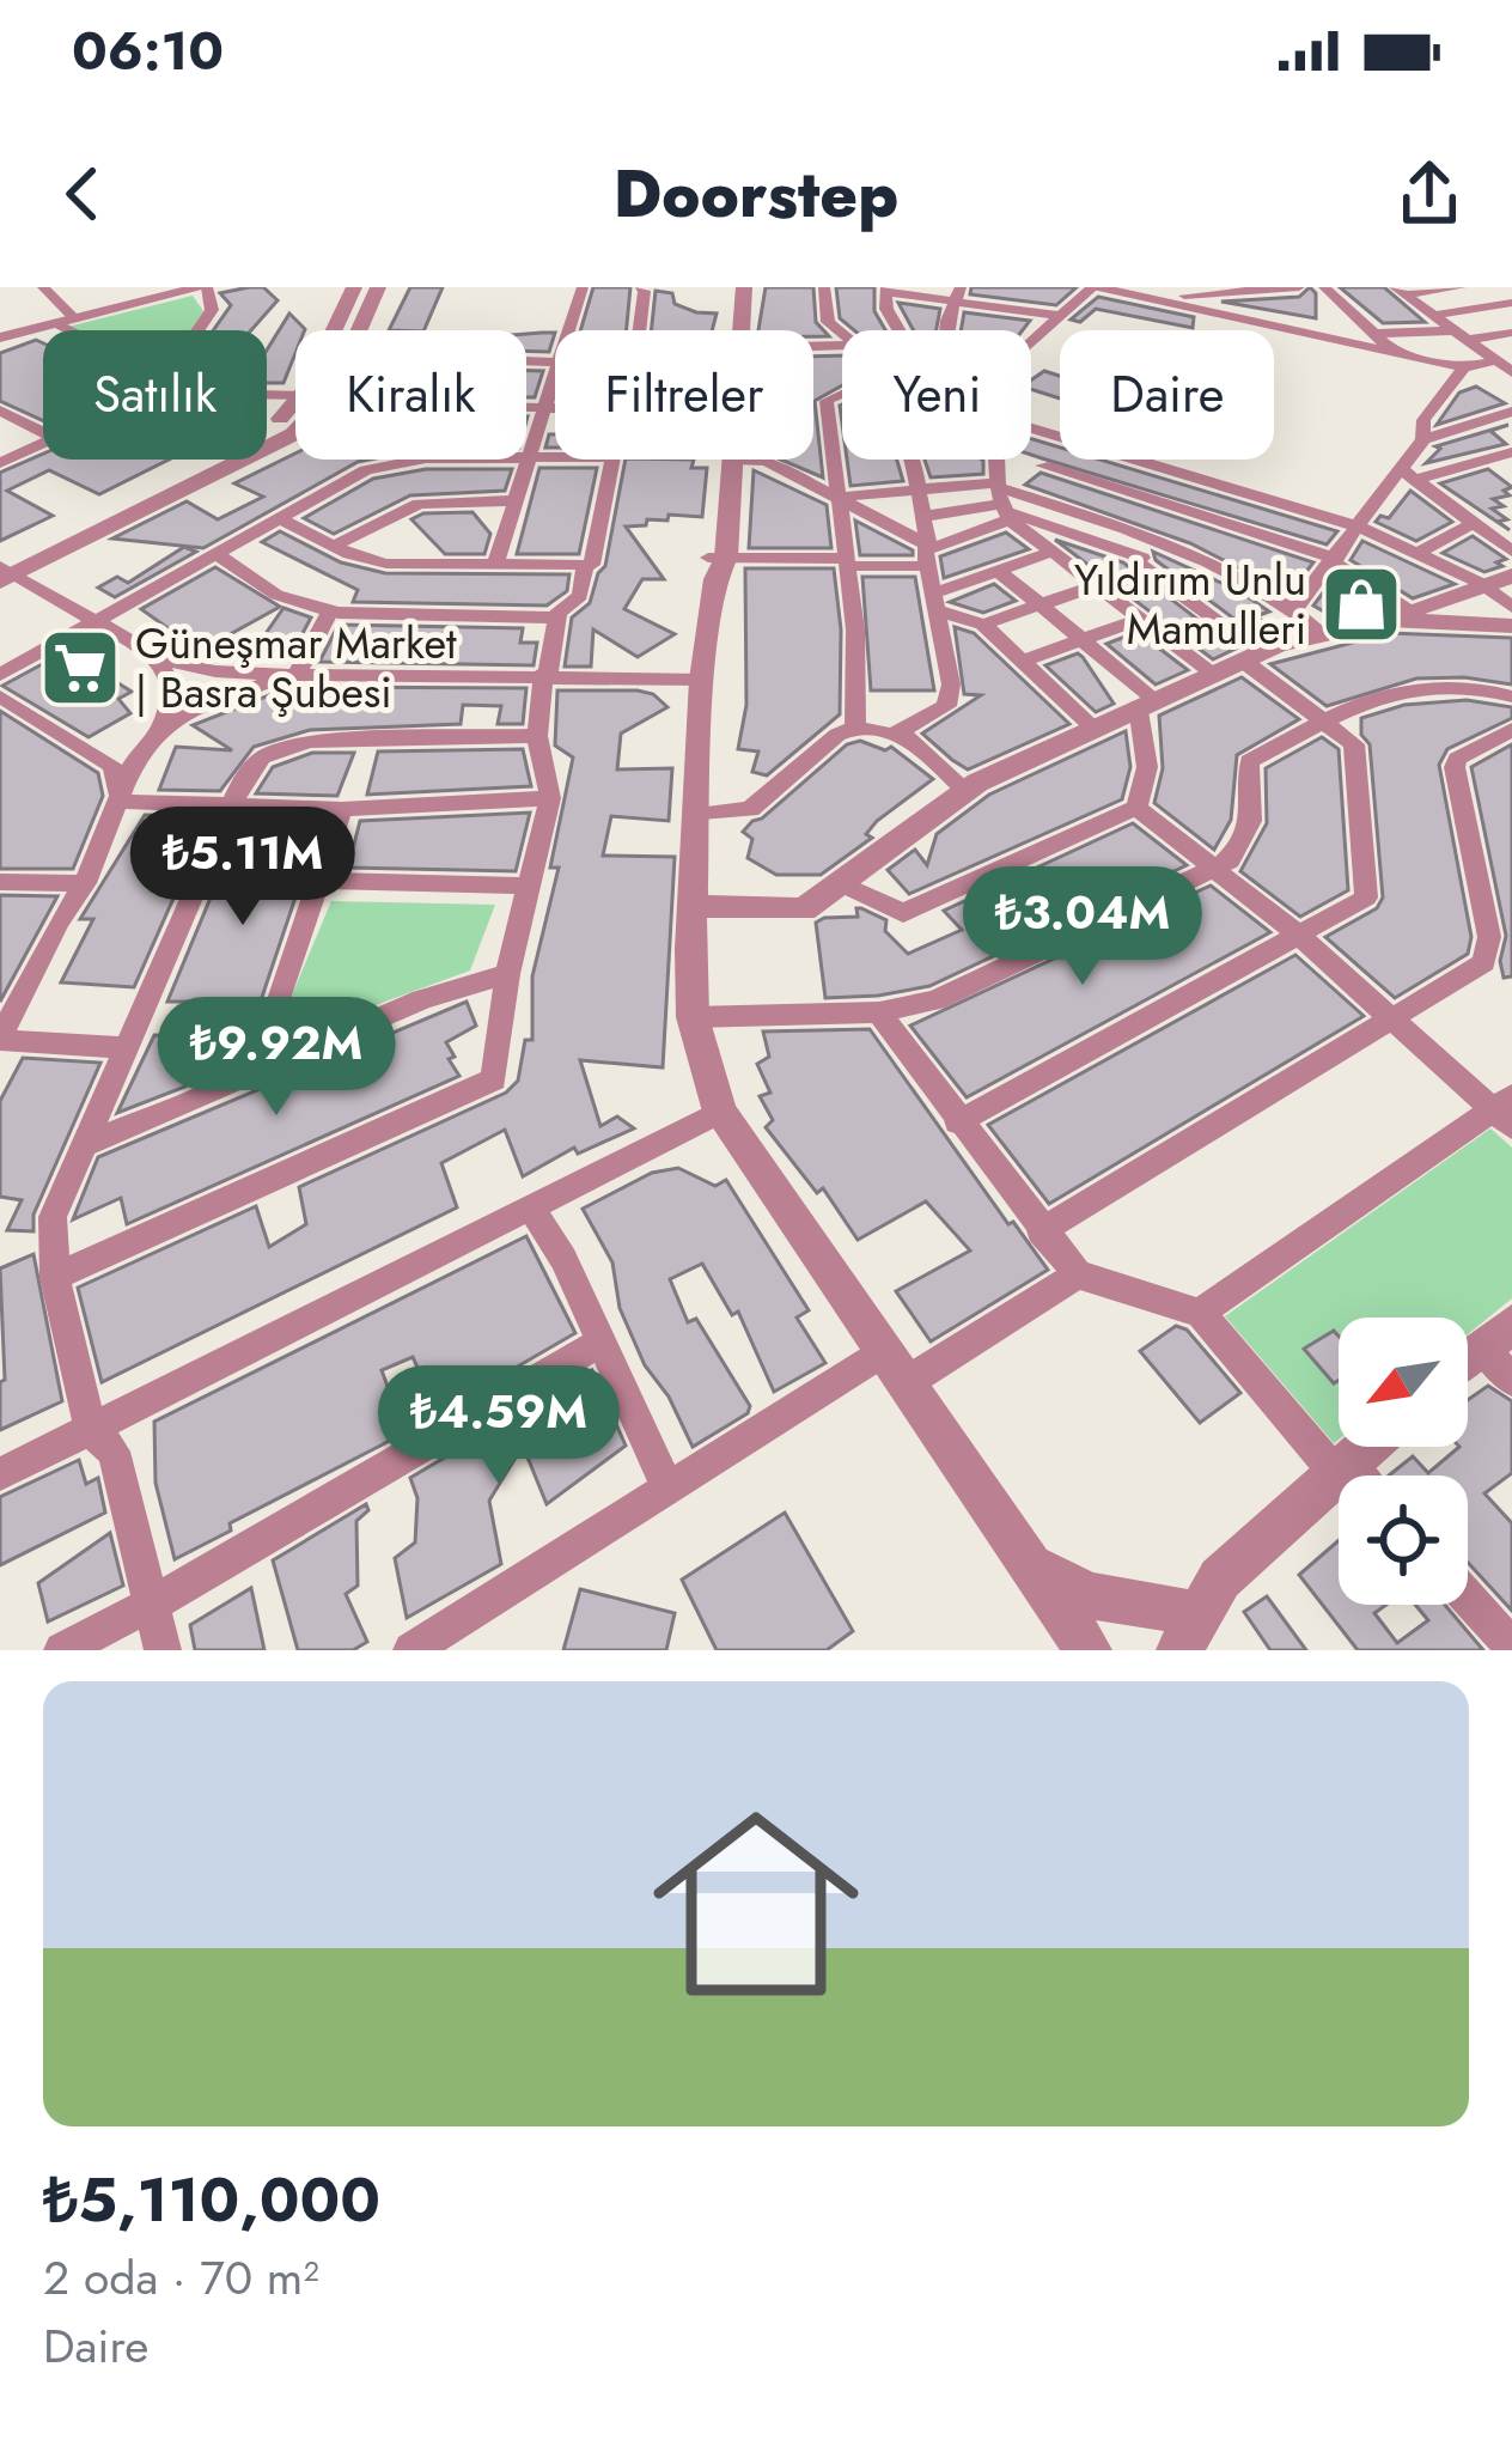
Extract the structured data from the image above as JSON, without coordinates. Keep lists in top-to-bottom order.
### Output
{
  "places": {
    "shop": ["Yıldırım Unlu Mamulleri"],
    "supermarket": ["Güneşmar Market | Basra Şubesi"]
  },
  "north": "bottom left",
  "page": {
    "status": "06:10",
    "header": "Doorstep",
    "chip": [
      "Satılık",
      "Kiralık",
      "Filtreler",
      "Yeni",
      "Daire"
    ],
    "price": [
      "₺5.11M",
      "₺3.04M",
      "₺9.92M",
      "₺4.59M"
    ],
    "list": [
      {
        "name": "₺5,110,000",
        "note": "2 oda · 70 m² · Daire"
      }
    ]
  }
}
